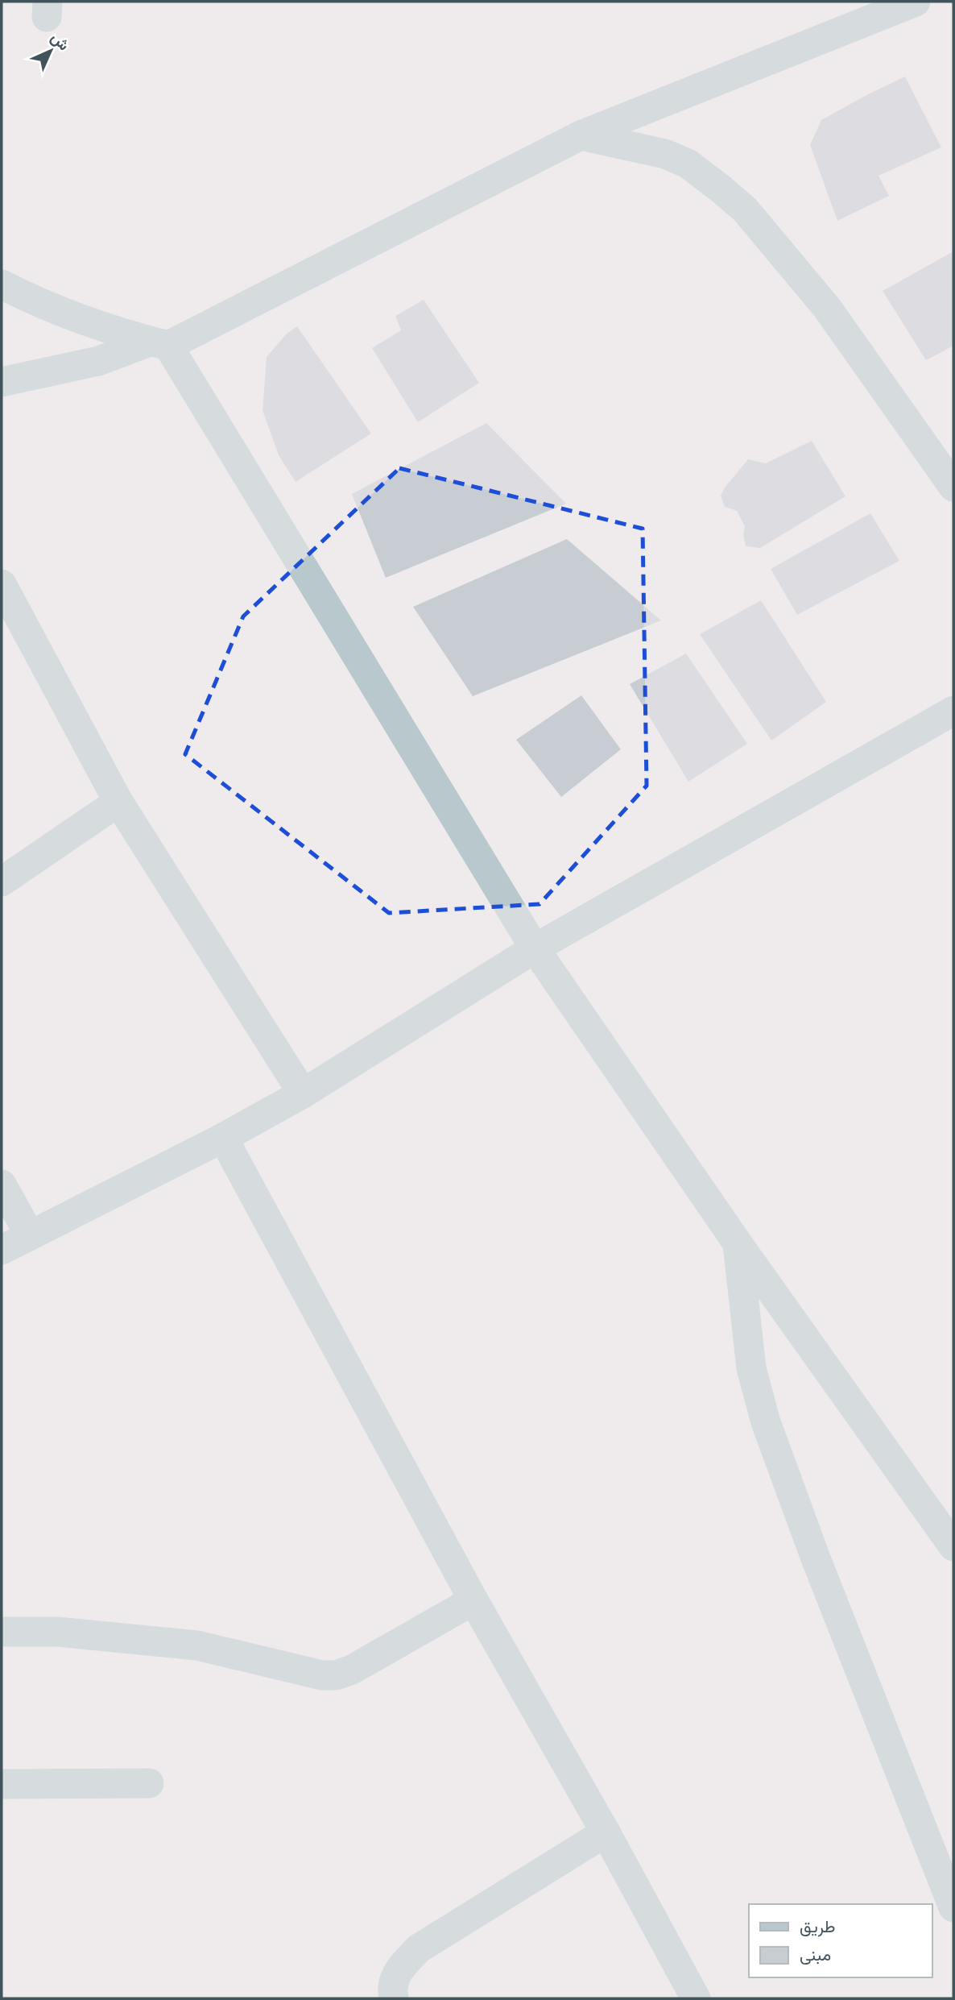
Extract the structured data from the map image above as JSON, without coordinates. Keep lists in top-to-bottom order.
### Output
{
  "legend": ["طريق", "مبنى"],
  "north": "top right"
}
